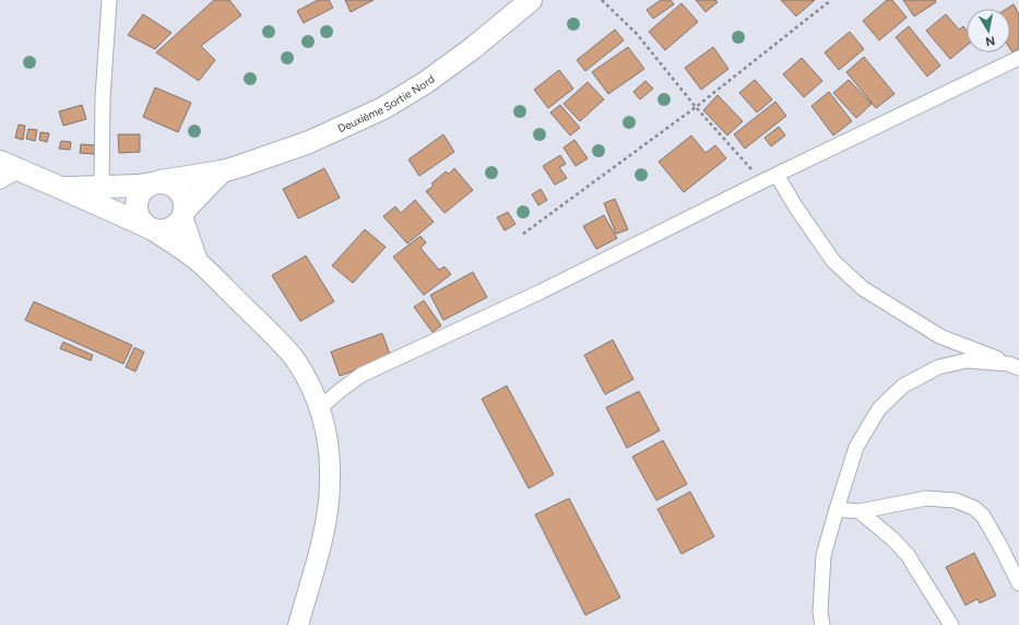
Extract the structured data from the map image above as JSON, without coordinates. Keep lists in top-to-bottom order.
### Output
{
  "streets": {
    "main road": ["Deuxième Sortie Nord"]
  },
  "north": "bottom"
}
